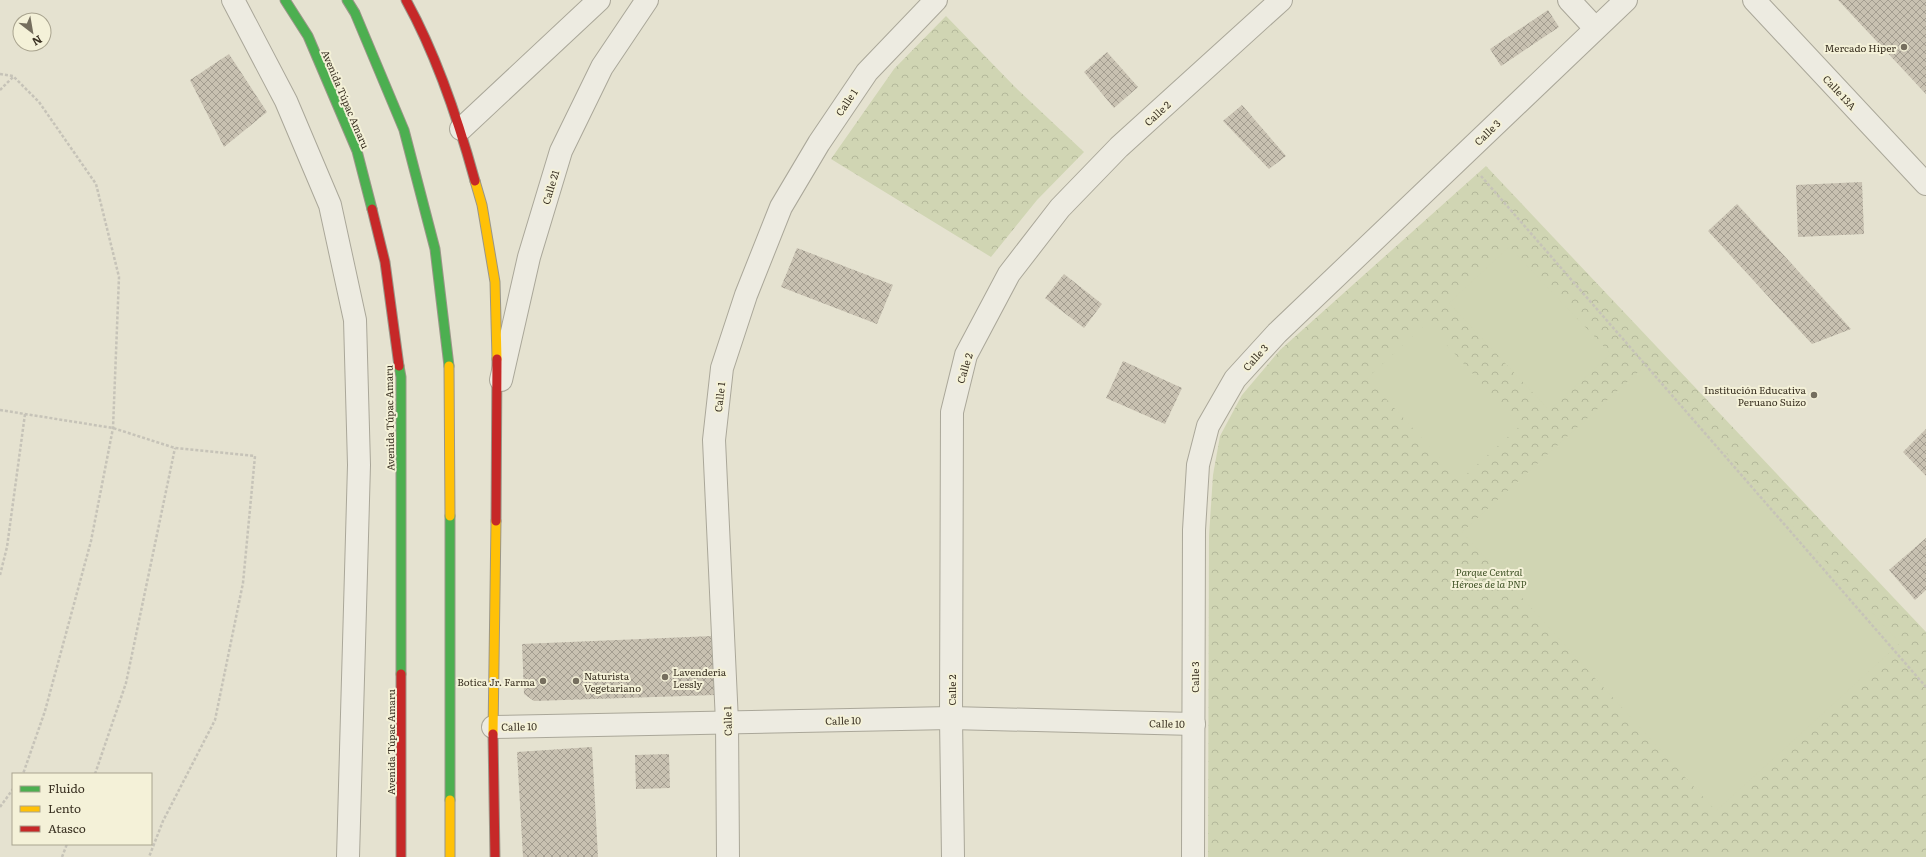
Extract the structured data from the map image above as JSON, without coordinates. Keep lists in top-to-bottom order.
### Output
{
  "streets": {
    "main road": ["Avenida Túpac Amaru"],
    "street": [
      "Calle 13A",
      "Calle 1",
      "Calle 2",
      "Calle 3",
      "Calle 21",
      "Calle 10"
    ]
  },
  "crossings": [
    ["Calle 1", "Calle 10"],
    ["Calle 2", "Calle 10"],
    ["Calle 3", "Calle 10"]
  ],
  "parks": ["Parque Central Héroes de la PNP"],
  "places": [
    "Mercado Hiper",
    "Institución Educativa Peruano Suizo",
    "Lavenderia Lessly",
    "Botica Jr. Farma",
    "Naturista Vegetariano"
  ],
  "legend": ["Fluido", "Lento", "Atasco"],
  "north": "bottom right"
}
